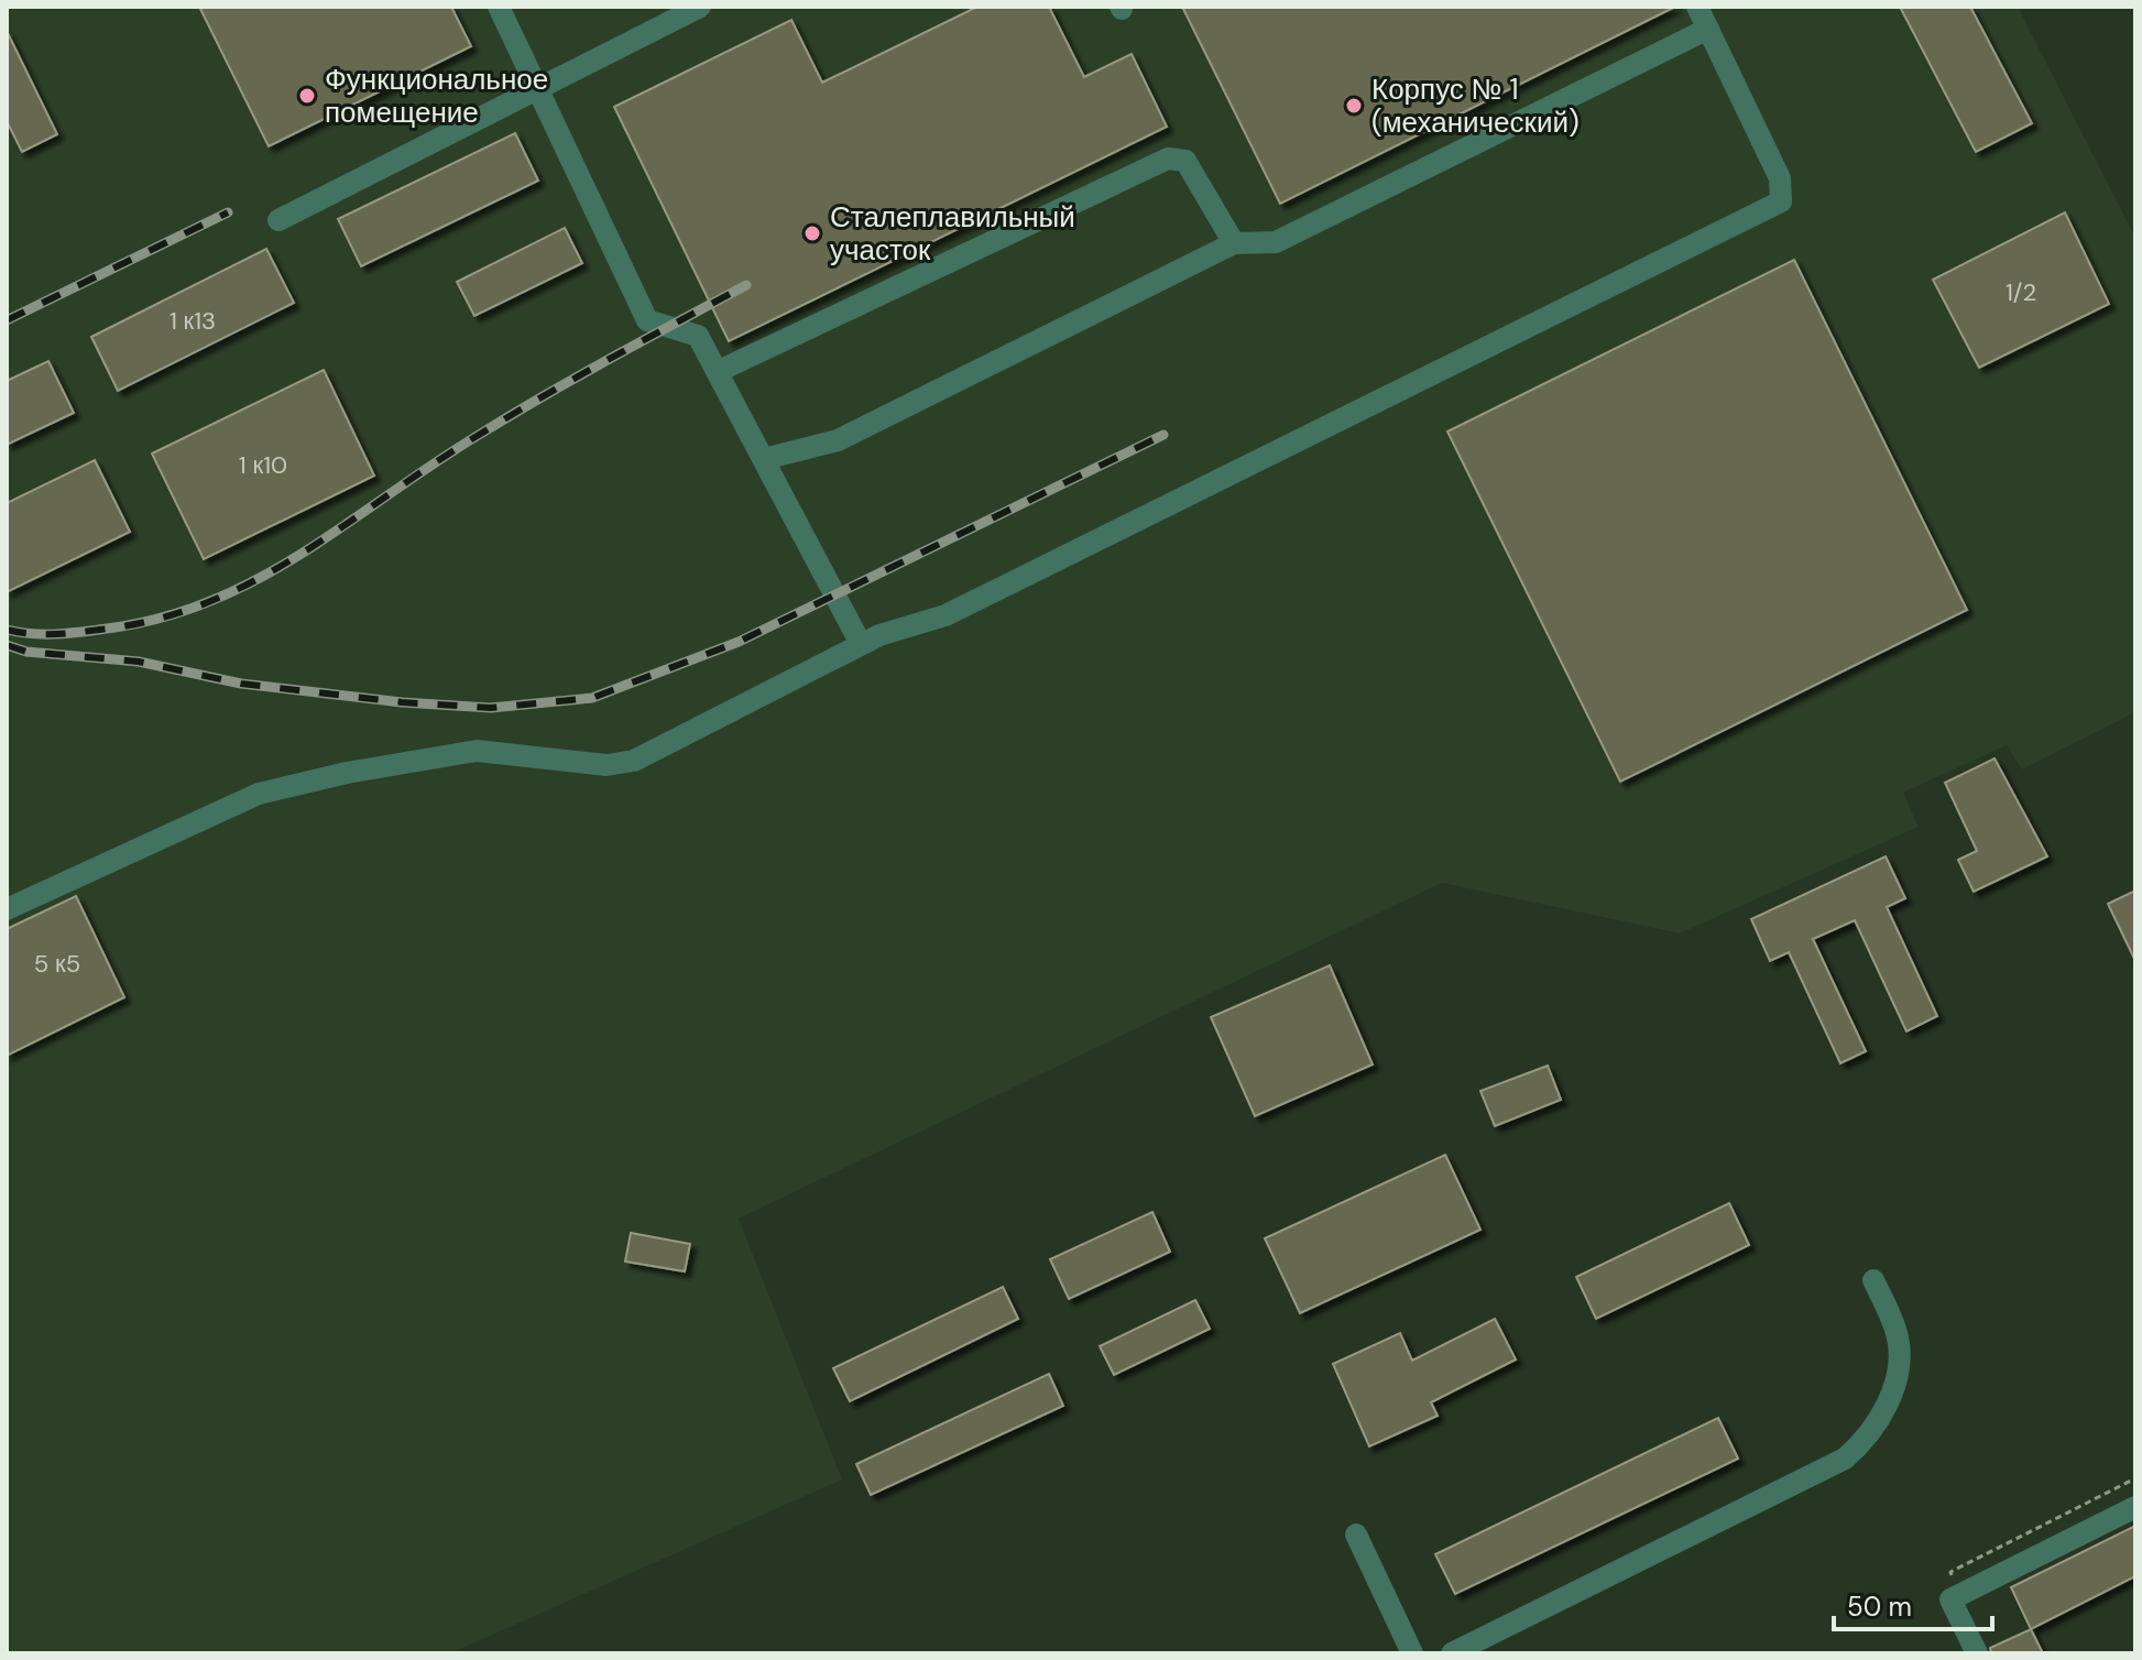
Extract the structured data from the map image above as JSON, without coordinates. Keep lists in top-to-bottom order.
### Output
{
  "places": ["Функциональное помещение", "Корпус № 1 (механический)", "Сталеплавильный участок"],
  "house_numbers": [
    "1/2",
    "1 к13",
    "1 к10",
    "5 к5"
  ],
  "scale_bar": "50 m"
}
